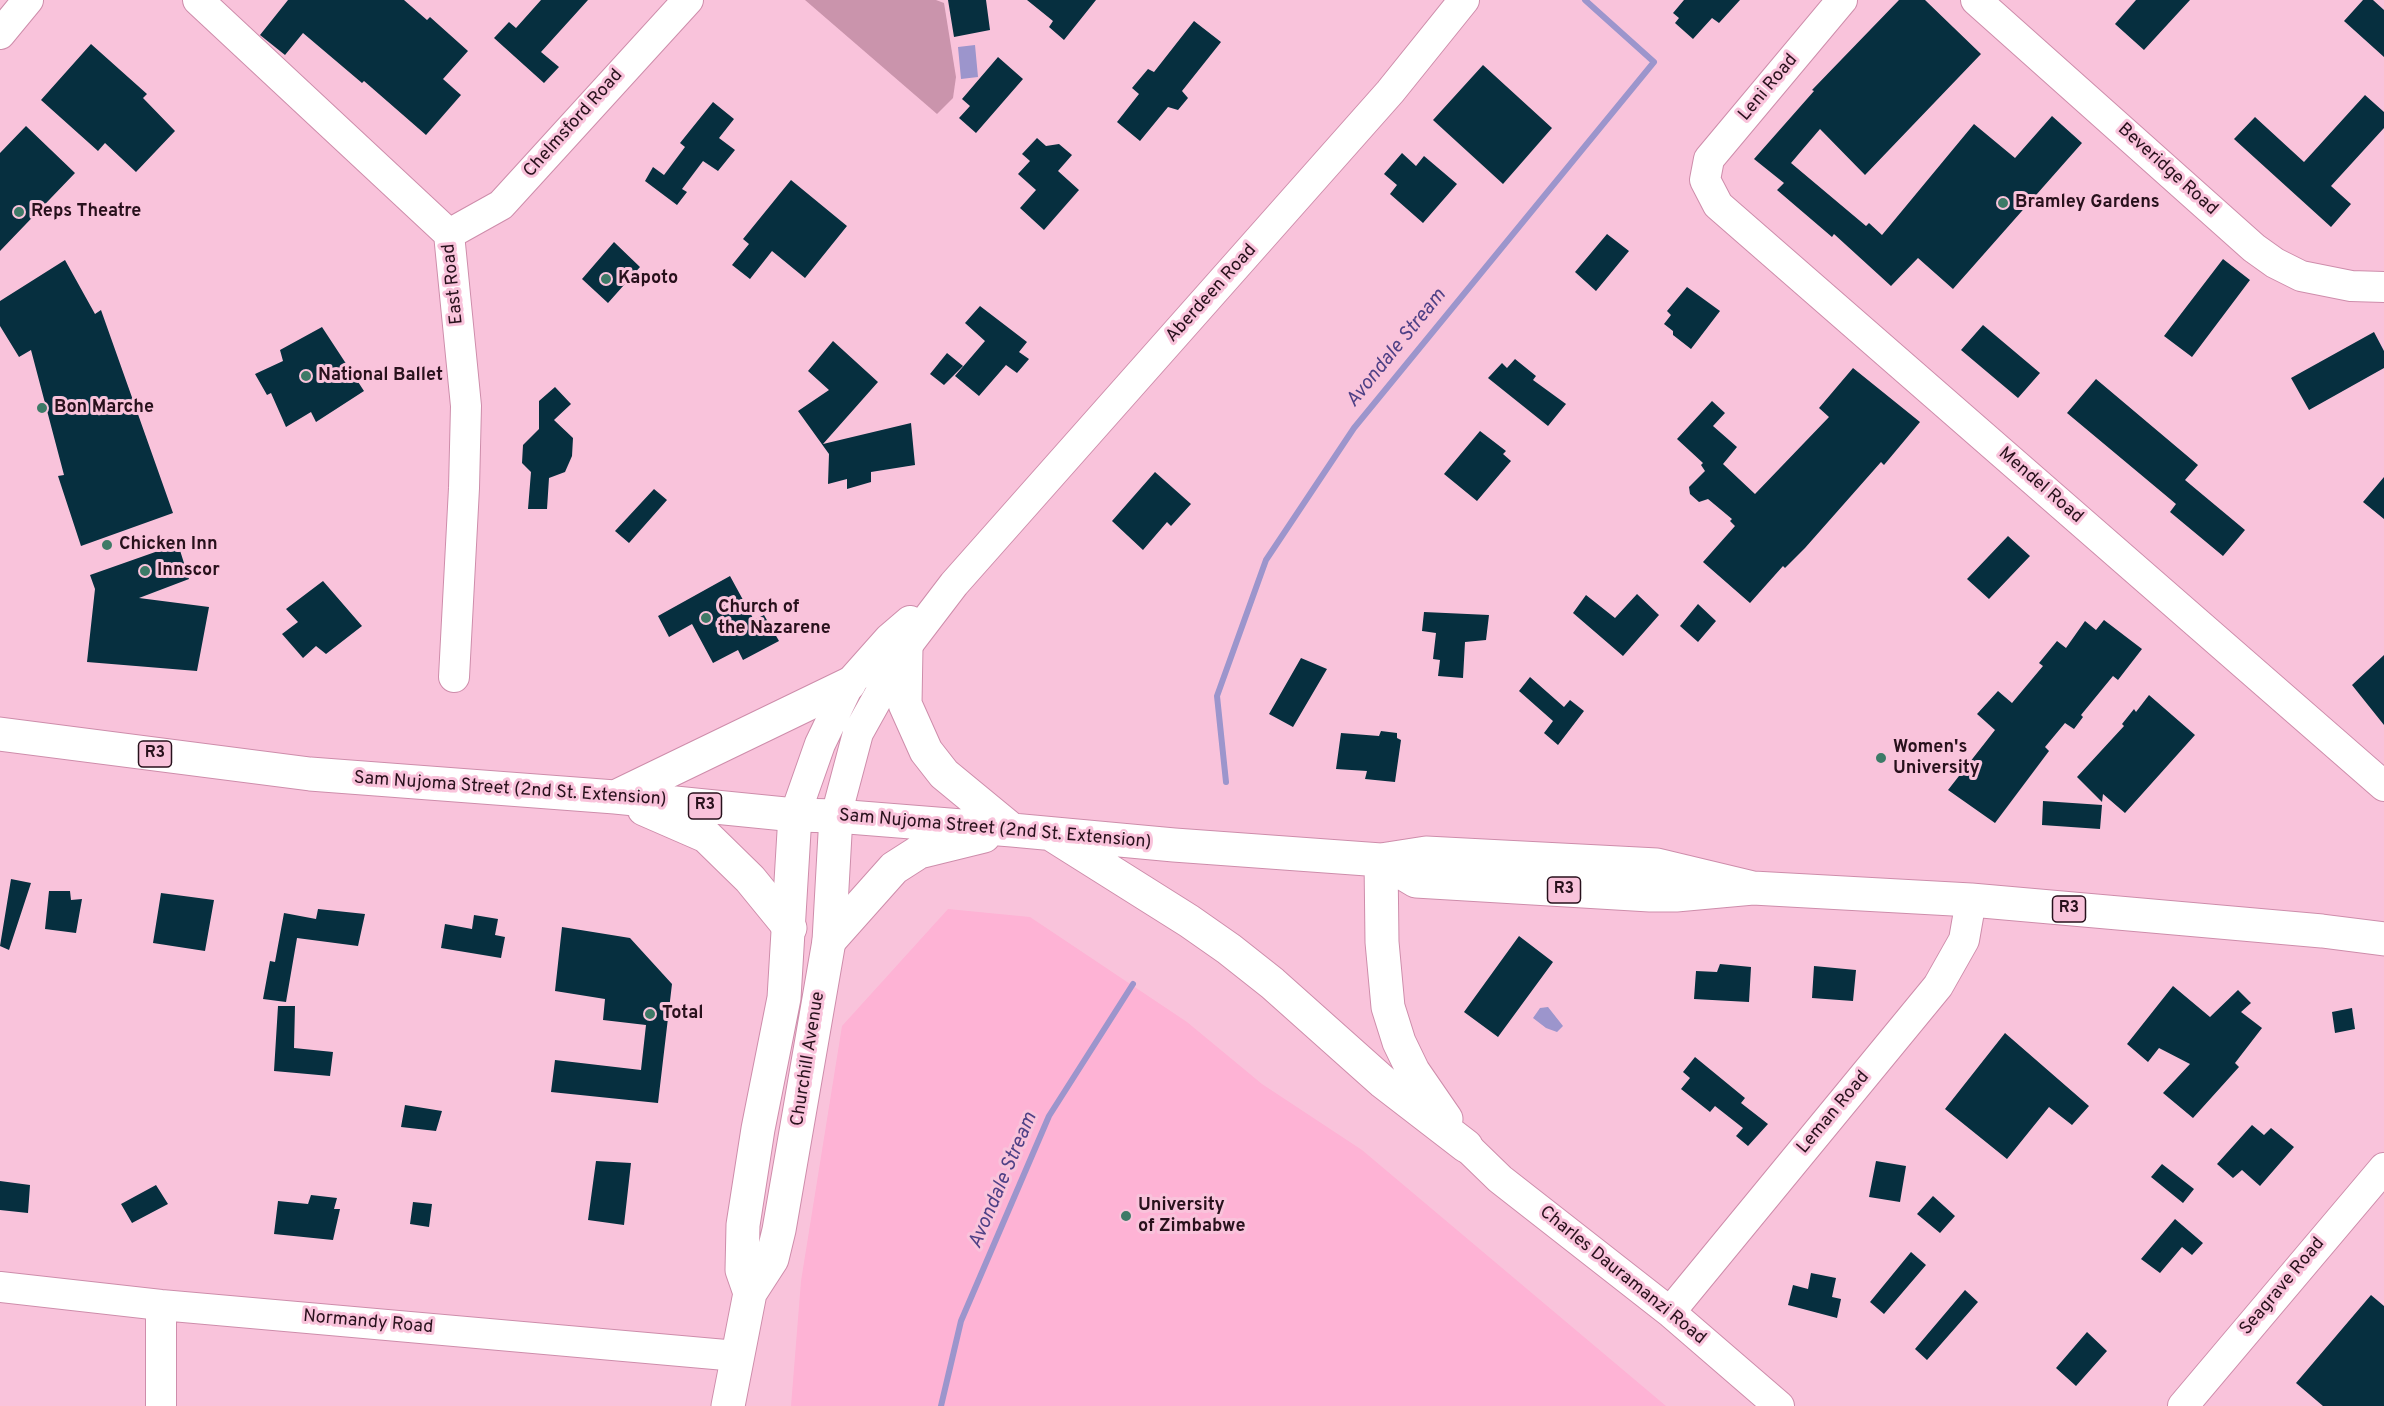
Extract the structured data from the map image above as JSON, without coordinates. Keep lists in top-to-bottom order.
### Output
{
  "streets": {
    "main road": ["R3", "Sam Nujoma Street (2nd St. Extension)", "Churchill Avenue"],
    "street": [
      "Leni Road",
      "Chelmsford Road",
      "Beveridge Road",
      "East Road",
      "Aberdeen Road",
      "Mendel Road",
      "Leman Road",
      "Charles Dauramanzi Road",
      "Seagrave Road",
      "Normandy Road"
    ]
  },
  "crossings": [
    ["Leni Road", "Mendel Road"],
    ["Chelmsford Road", "East Road"],
    ["Aberdeen Road", "Sam Nujoma Street (2nd St. Extension)"],
    ["Aberdeen Road", "Churchill Avenue"],
    ["Sam Nujoma Street (2nd St. Extension)", "Churchill Avenue"],
    ["Sam Nujoma Street (2nd St. Extension)", "Leman Road"],
    ["Churchill Avenue", "Normandy Road"],
    ["Leman Road", "Charles Dauramanzi Road"]
  ],
  "water": ["Avondale Stream"],
  "places": [
    "Bramley Gardens",
    "Reps Theatre",
    "Kapoto",
    "National Ballet",
    "Bon Marche",
    "Chicken Inn",
    "Innscor",
    "Church of the Nazarene",
    "Women's University",
    "Total",
    "University of Zimbabwe"
  ]
}
